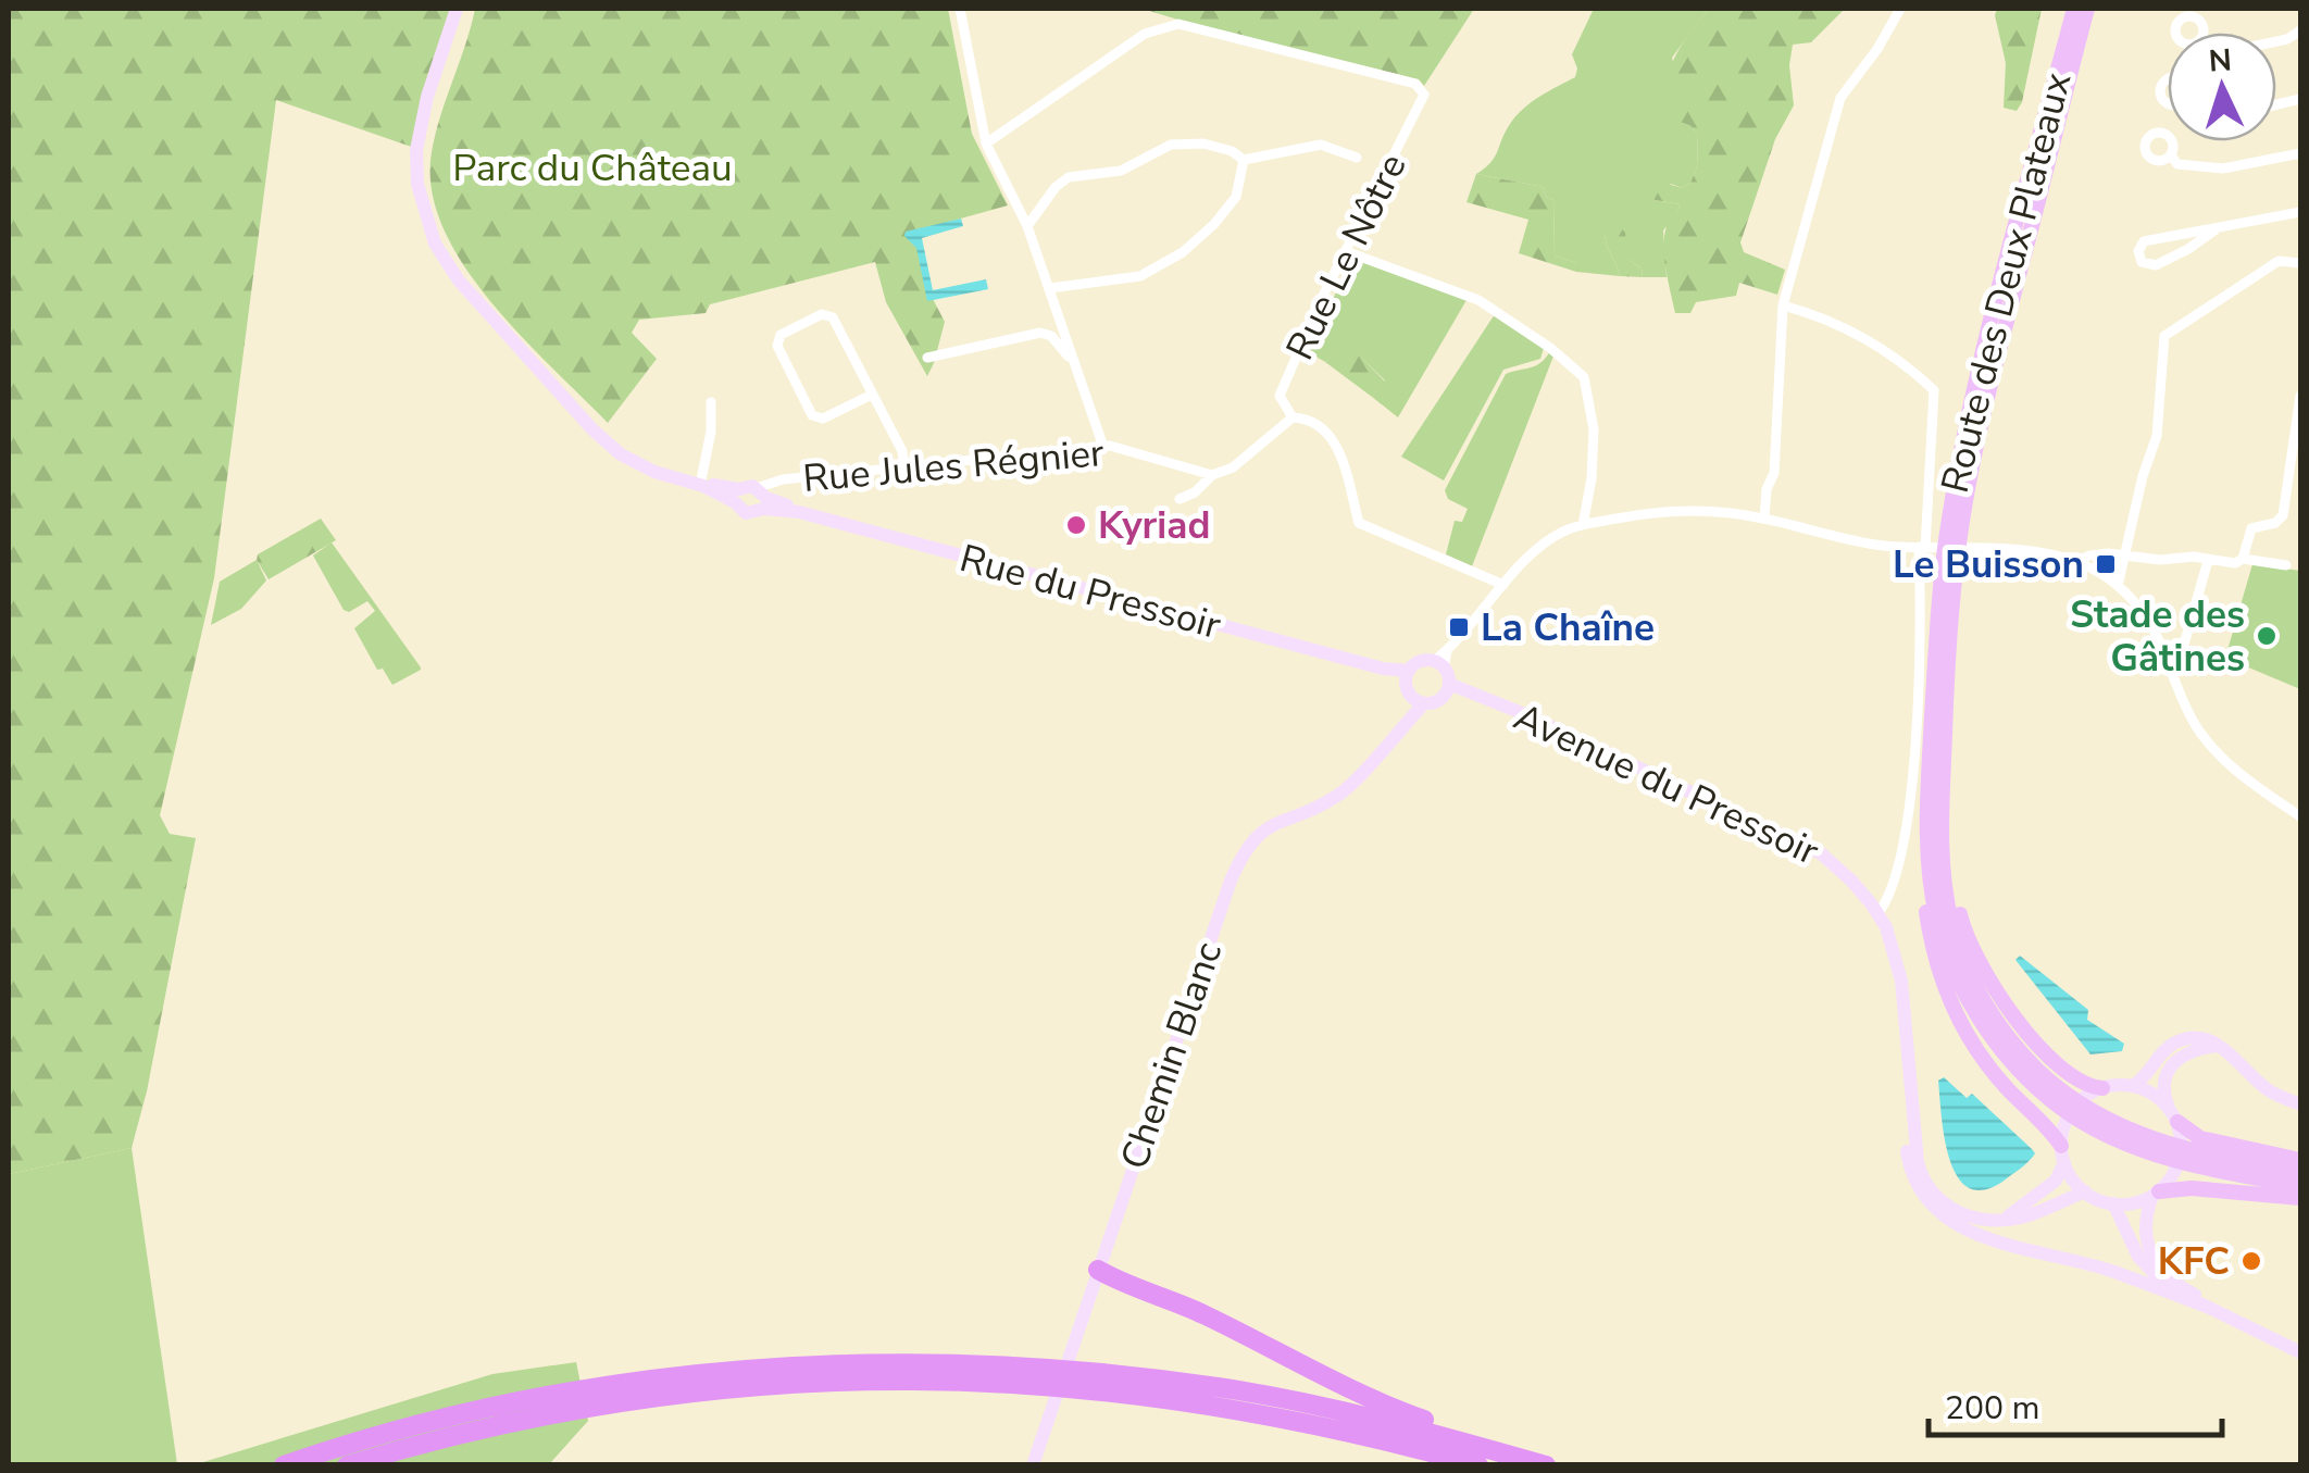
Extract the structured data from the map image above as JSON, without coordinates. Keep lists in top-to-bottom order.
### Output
{
  "streets": {
    "main road": ["Route des Deux Plateaux"],
    "street": [
      "Rue Le Nôtre",
      "Rue Jules Régnier",
      "Rue du Pressoir",
      "Avenue du Pressoir",
      "Chemin Blanc"
    ]
  },
  "crossings": [
    ["Rue Jules Régnier", "Rue du Pressoir"],
    ["Rue du Pressoir", "Avenue du Pressoir"],
    ["Rue du Pressoir", "Chemin Blanc"],
    ["Avenue du Pressoir", "Chemin Blanc"]
  ],
  "parks": ["Parc du Château"],
  "places": {
    "other": ["Kyriad", "Stade des Gâtines", "KFC"],
    "transit": ["Le Buisson", "La Chaîne"]
  },
  "scale_bar": "200 m",
  "north": "top"
}
